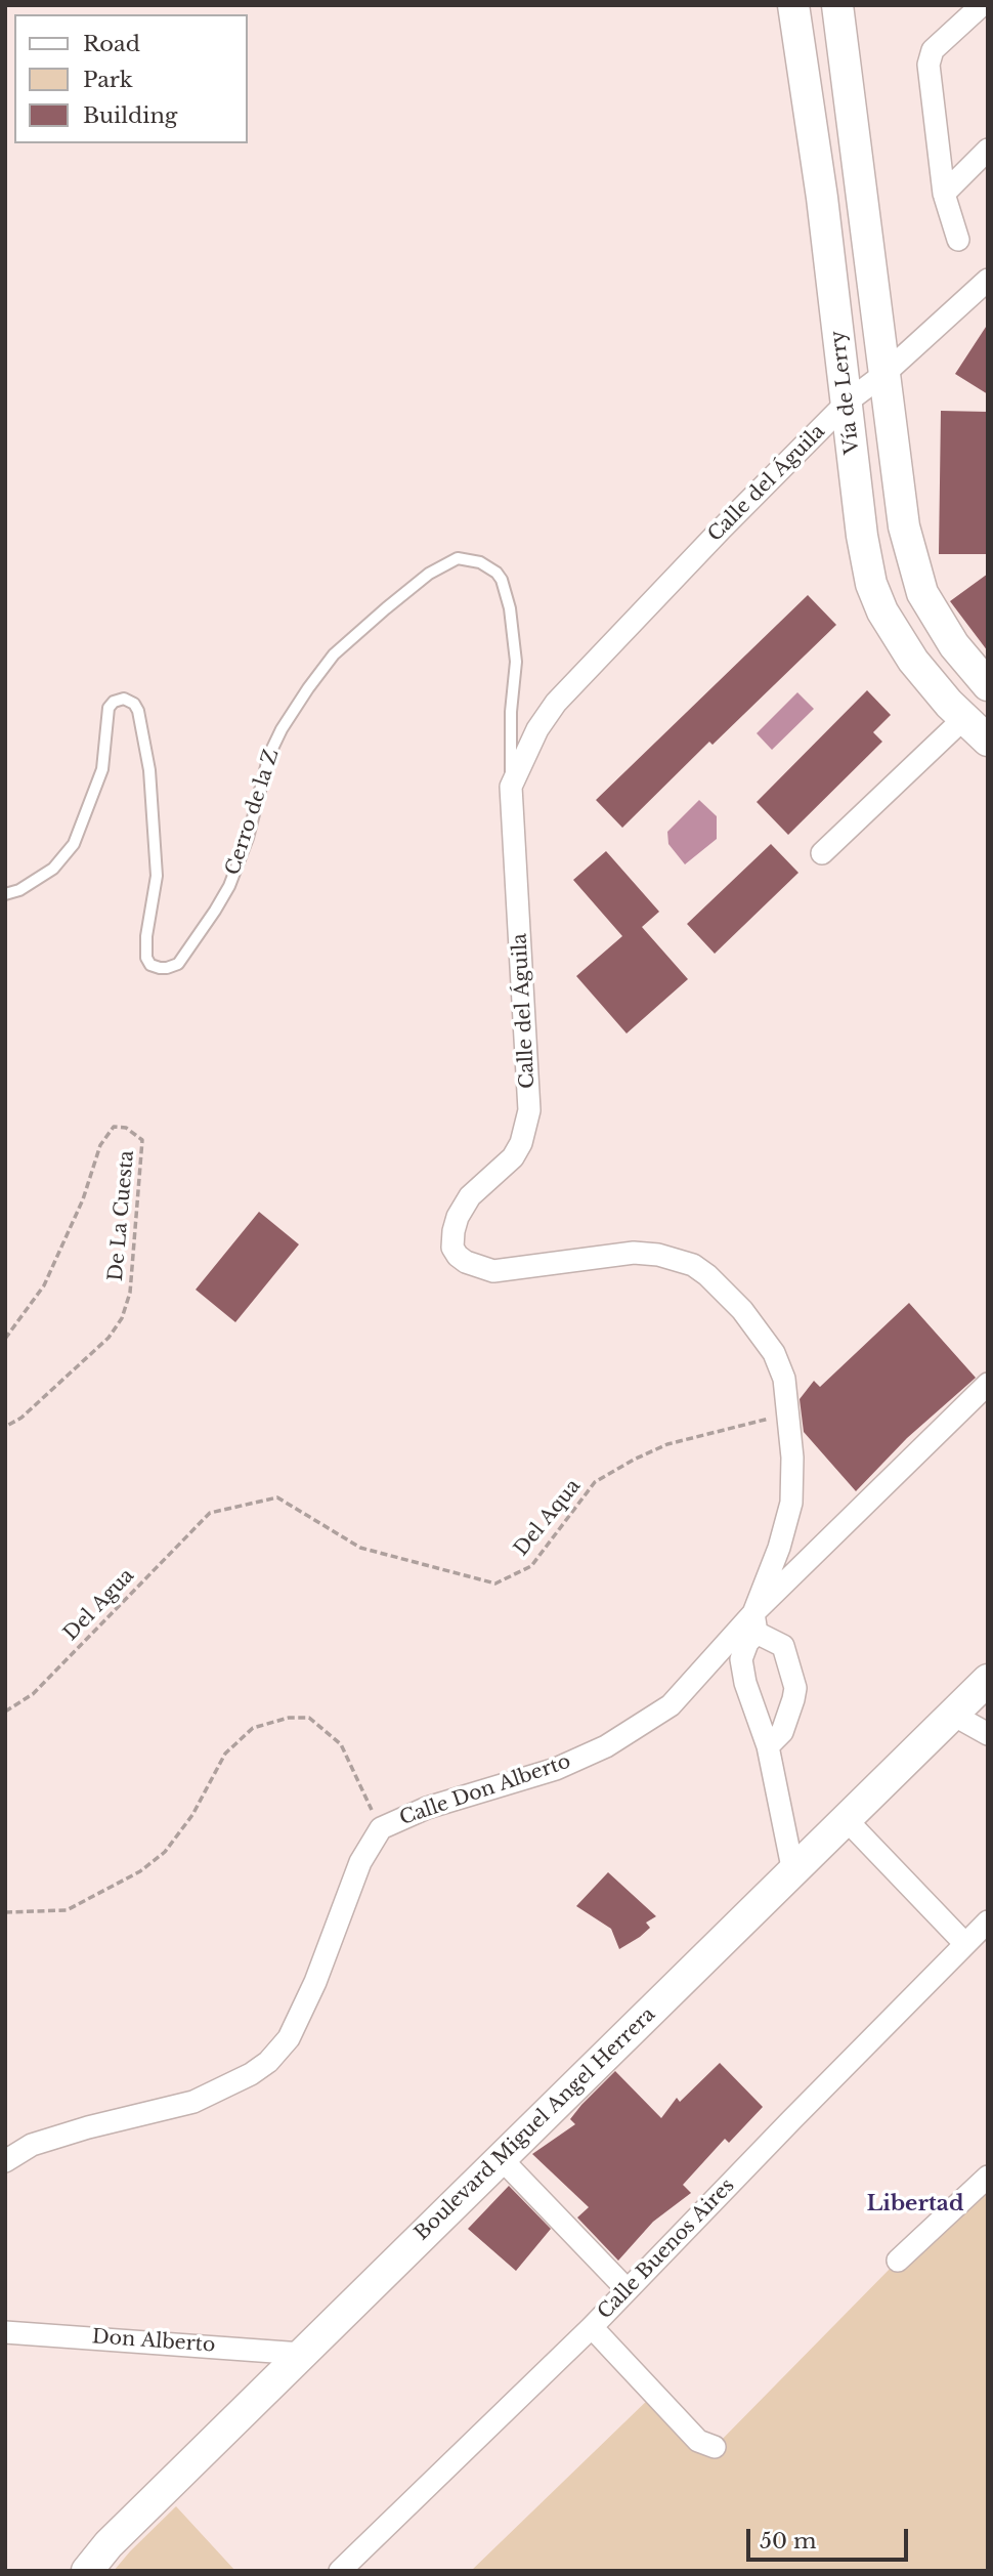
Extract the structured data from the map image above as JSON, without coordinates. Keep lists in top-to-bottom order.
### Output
{
  "streets": {
    "street": [
      "Vía de Lerry",
      "Calle del Águila",
      "Calle Don Alberto",
      "Boulevard Miguel Angel Herrera",
      "Calle Buenos Aires",
      "Don Alberto"
    ],
    "lane": ["Cerro de la Z"],
    "path": ["De La Cuesta", "Del Aqua", "Del Agua"]
  },
  "crossings": [
    ["Vía de Lerry", "Calle del Águila"],
    ["Calle del Águila", "Cerro de la Z"],
    ["Calle del Águila", "Del Aqua"],
    ["Calle del Águila", "Calle Don Alberto"],
    ["Calle del Águila", "Boulevard Miguel Angel Herrera"],
    ["Del Aqua", "Del Agua"],
    ["Boulevard Miguel Angel Herrera", "Don Alberto"]
  ],
  "districts": ["Libertad"],
  "legend": ["Road", "Park", "Building"],
  "scale_bar": "50 m"
}
